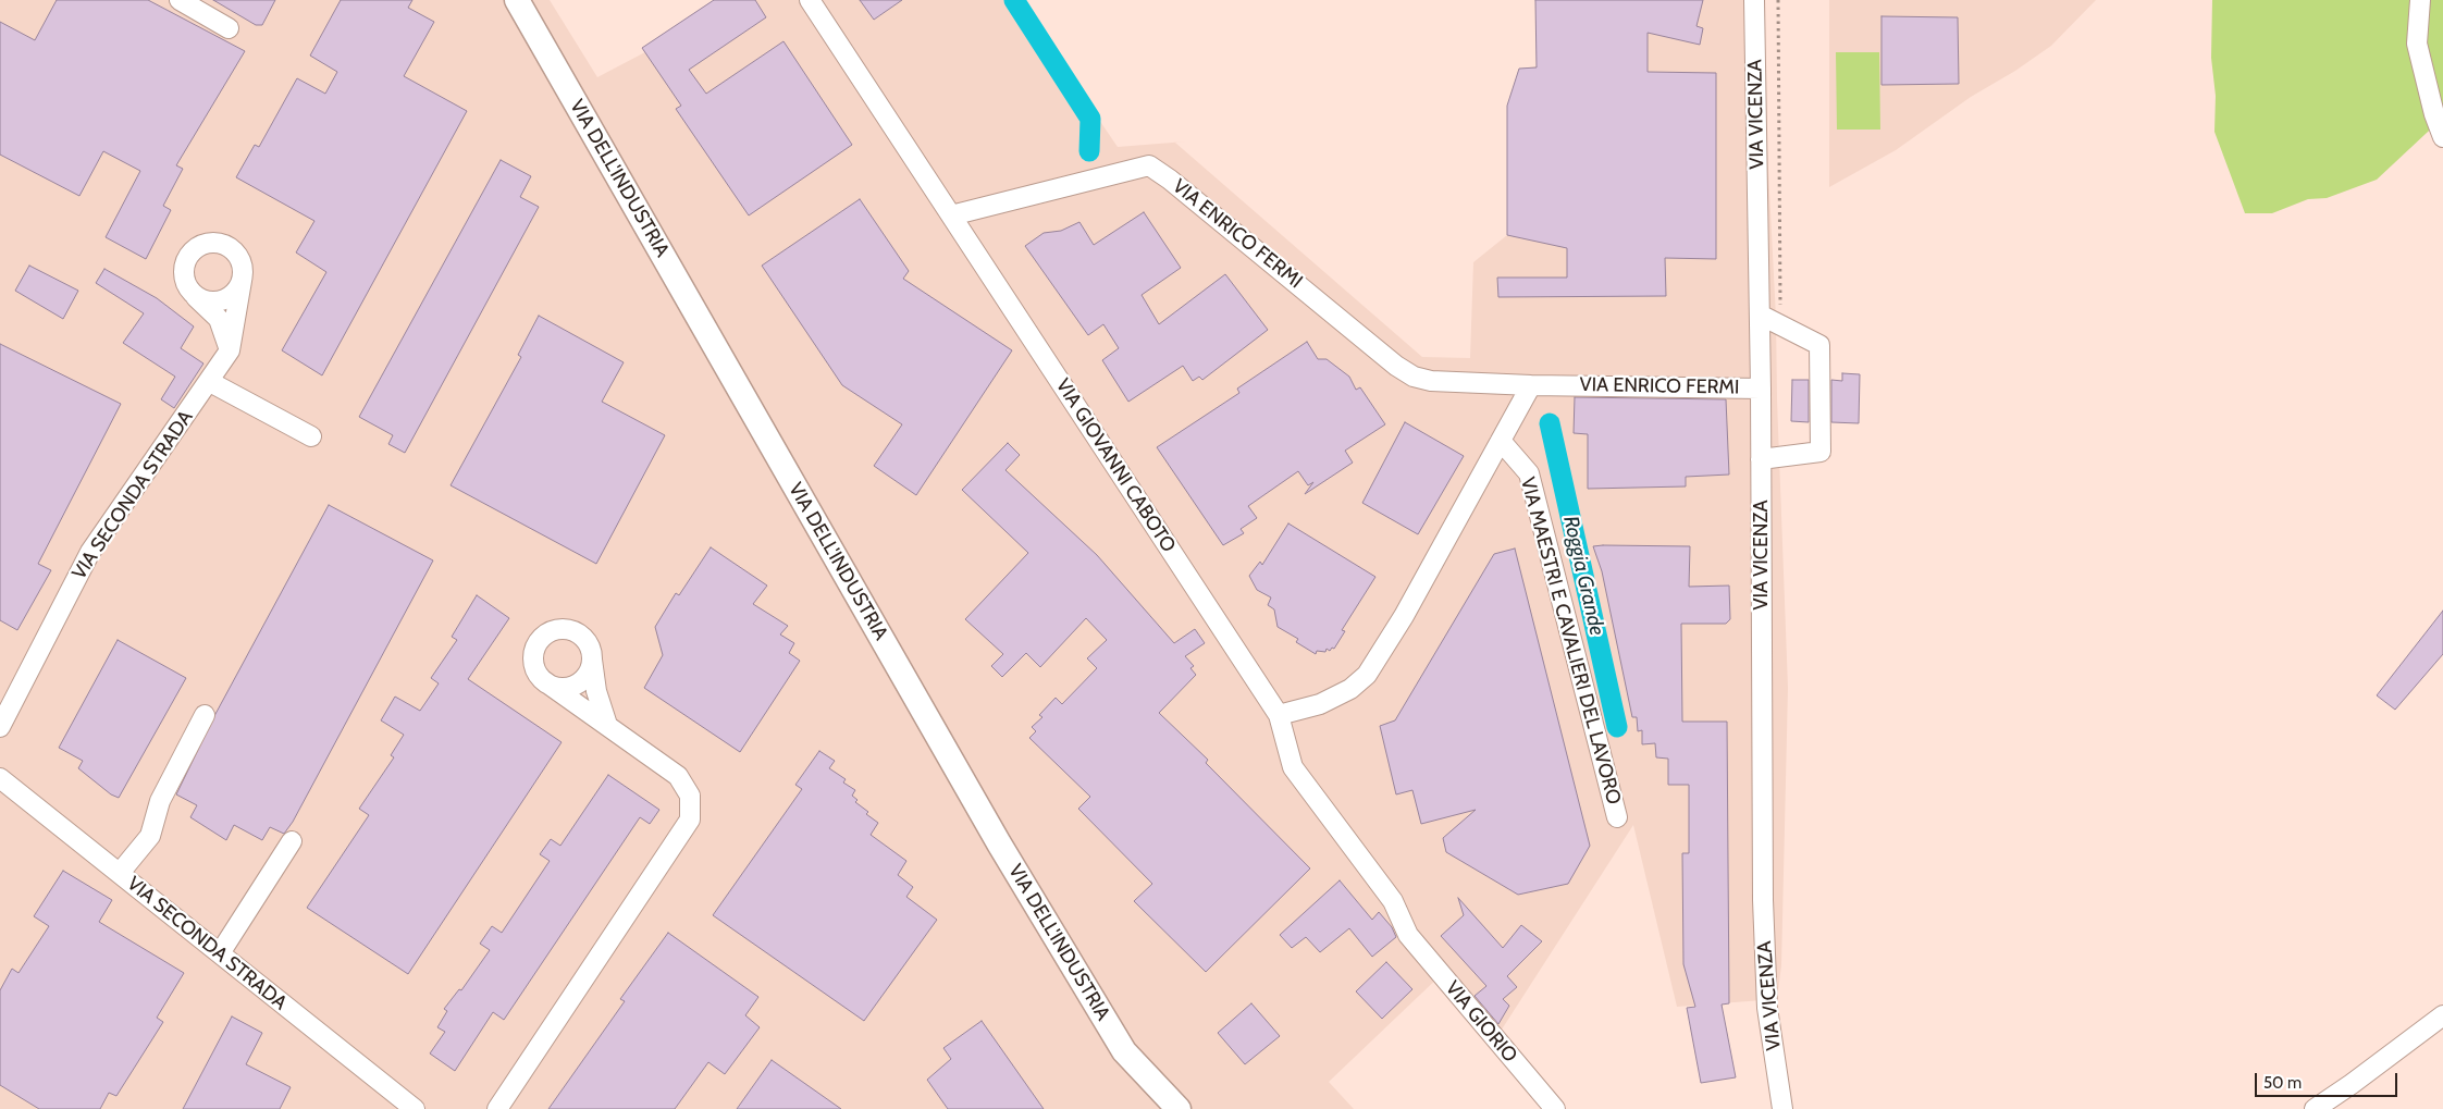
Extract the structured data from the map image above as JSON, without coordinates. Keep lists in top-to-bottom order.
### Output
{
  "streets": {
    "main road": ["VIA DELL'INDUSTRIA"],
    "street": [
      "VIA VICENZA",
      "VIA ENRICO FERMI",
      "VIA GIOVANNI CABOTO",
      "VIA SECONDA STRADA",
      "VIA MAESTRI E CAVALIERI DEL LAVORO",
      "VIA GIORIO"
    ]
  },
  "crossings": [
    ["VIA VICENZA", "VIA ENRICO FERMI"],
    ["VIA ENRICO FERMI", "VIA GIOVANNI CABOTO"],
    ["VIA GIOVANNI CABOTO", "VIA GIORIO"]
  ],
  "water": ["Roggia Grande"],
  "scale_bar": "50 m"
}
